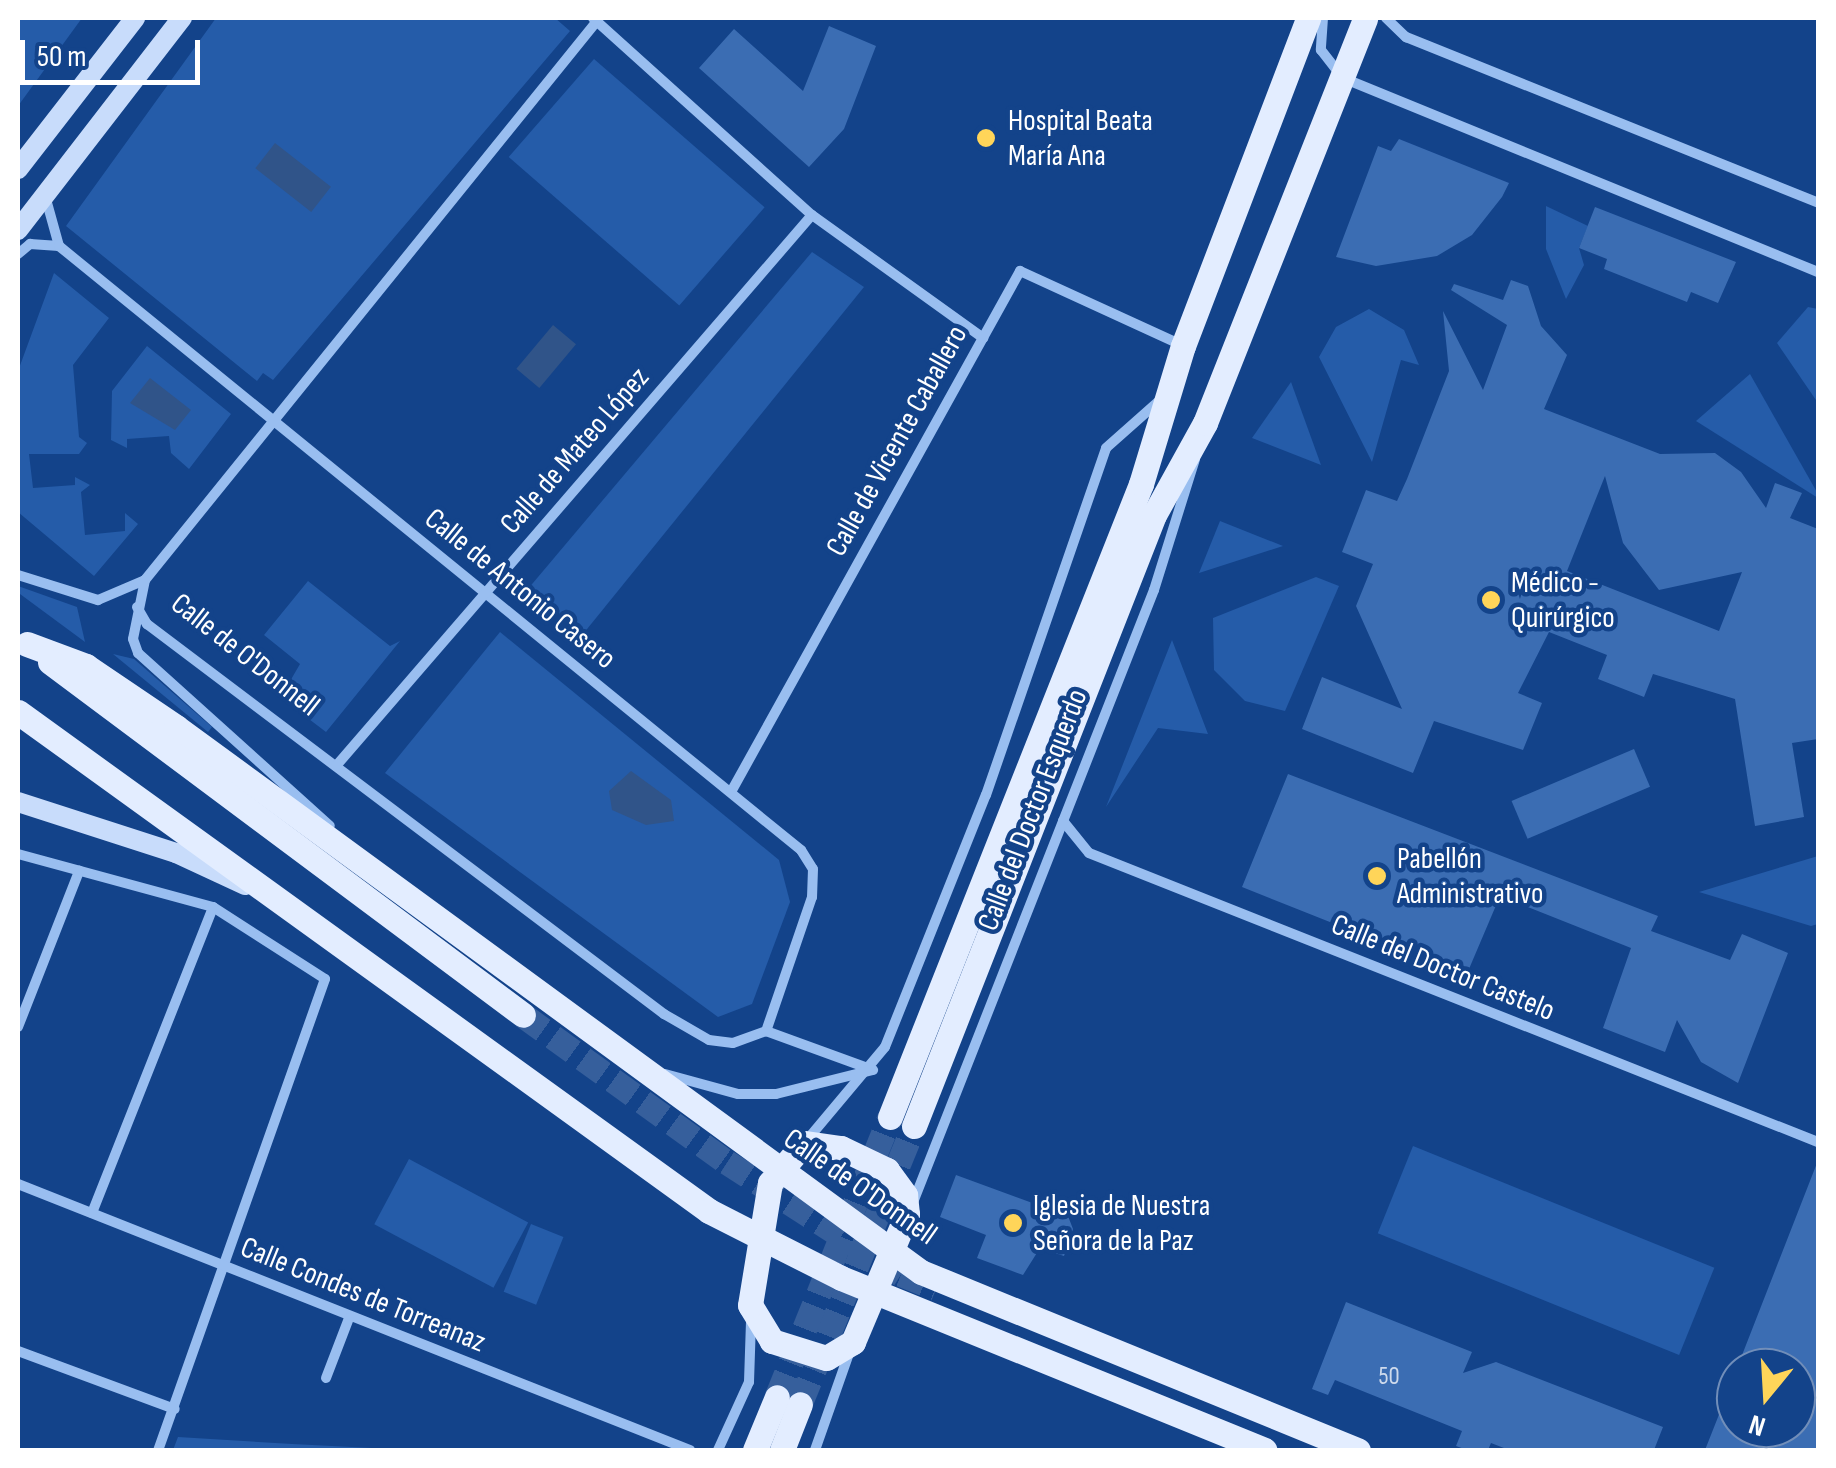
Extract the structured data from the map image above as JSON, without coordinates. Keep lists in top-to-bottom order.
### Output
{
  "streets": {
    "main road": ["Calle de O'Donnell", "Calle del Doctor Esquerdo"],
    "street": [
      "Calle de Vicente Caballero",
      "Calle de Mateo López",
      "Calle de Antonio Casero",
      "Calle del Doctor Castelo",
      "Calle Condes de Torreanaz"
    ]
  },
  "crossings": [
    ["Calle de Vicente Caballero", "Calle de Antonio Casero"],
    ["Calle de Vicente Caballero", "Calle del Doctor Esquerdo"],
    ["Calle de Mateo López", "Calle de Antonio Casero"],
    ["Calle de Mateo López", "Calle de O'Donnell"],
    ["Calle de Antonio Casero", "Calle de O'Donnell"],
    ["Calle de O'Donnell", "Calle del Doctor Esquerdo"],
    ["Calle del Doctor Esquerdo", "Calle del Doctor Castelo"]
  ],
  "places": [
    "Hospital Beata María Ana",
    "Médico - Quirúrgico",
    "Pabellón Administrativo",
    "Iglesia de Nuestra Señora de la Paz"
  ],
  "house_numbers": ["50"],
  "scale_bar": "50 m",
  "north": "bottom"
}
